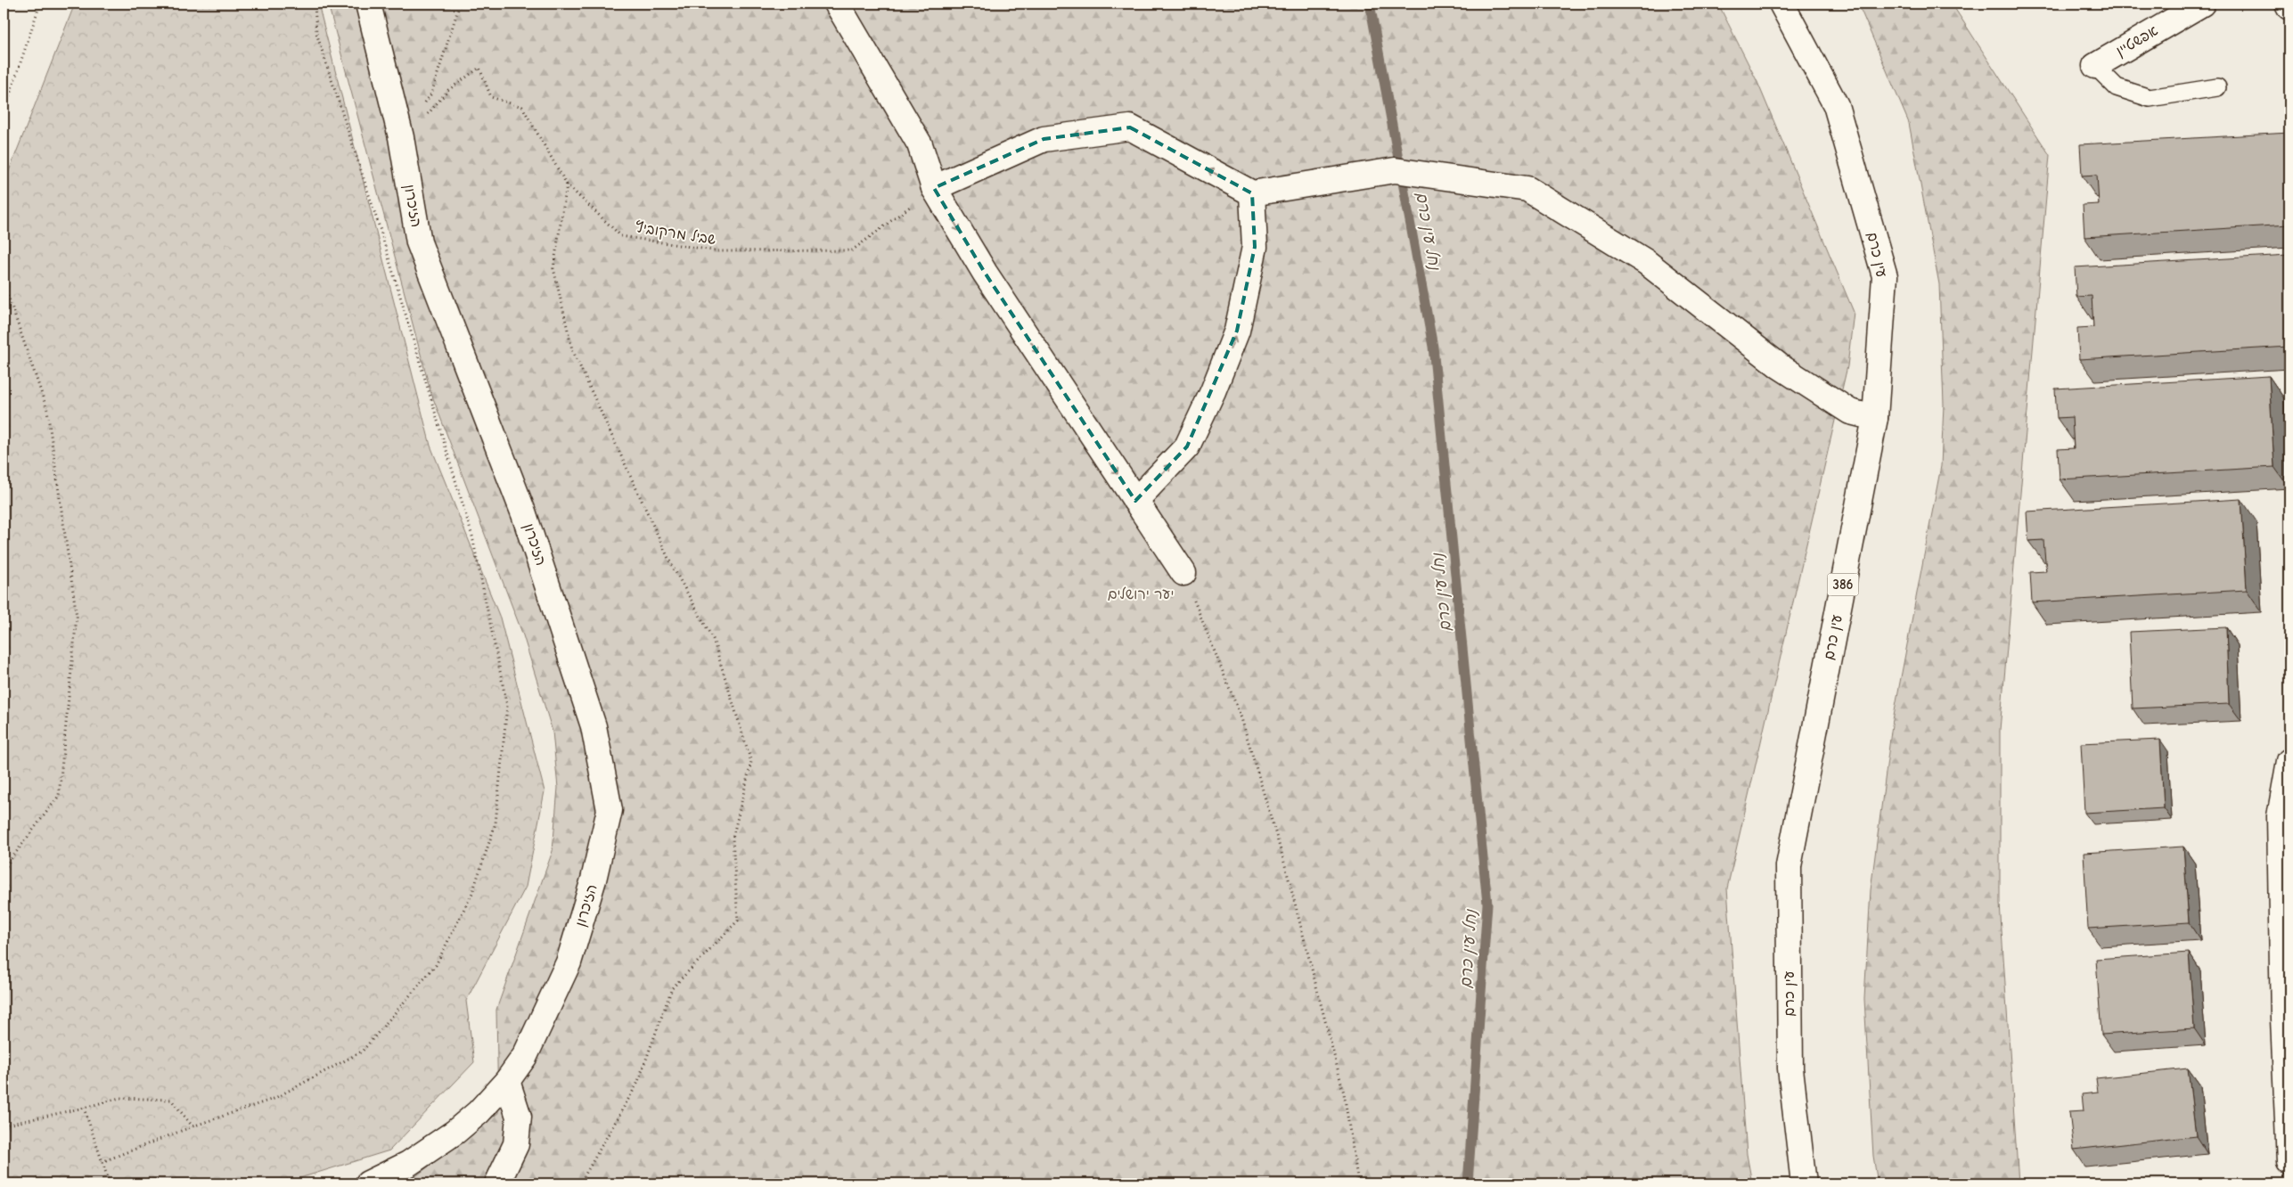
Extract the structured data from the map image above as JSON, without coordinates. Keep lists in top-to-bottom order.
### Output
{
  "streets": {
    "street": [
      "אפשטיין",
      "הזיכרון",
      "עין כרם",
      "386"
    ],
    "path": ["שביל מרקוביץ"]
  },
  "crossings": [
    ["הזיכרון", "שביל מרקוביץ"]
  ],
  "water": ["נחל עין כרם"],
  "parks": ["יער ירושלים"]
}
